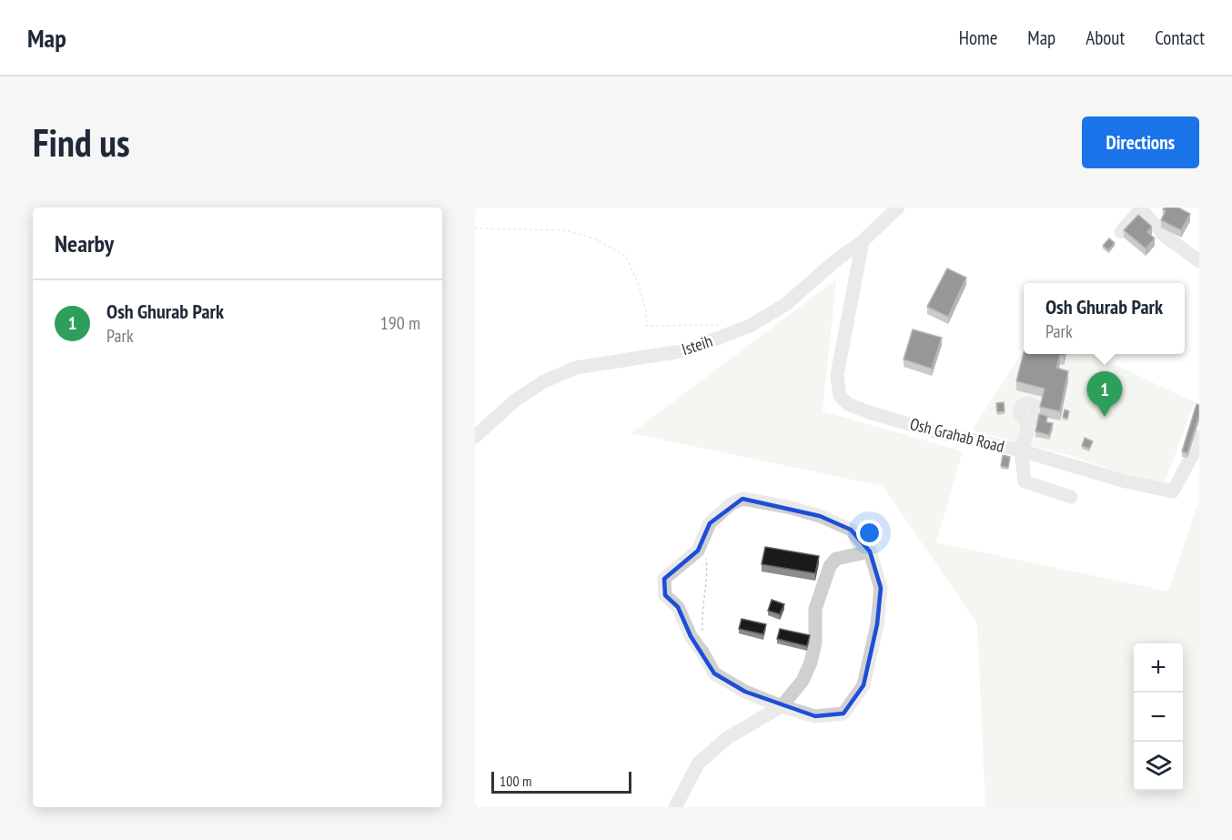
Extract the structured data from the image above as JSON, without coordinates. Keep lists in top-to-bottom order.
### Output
{
  "streets": {
    "street": ["Isteih", "Osh Grahab Road"]
  },
  "crossings": [
    ["Isteih", "Osh Grahab Road"]
  ],
  "scale_bar": "100 m",
  "page": {
    "header": "Map",
    "nav": [
      "Home",
      "Map",
      "About",
      "Contact"
    ],
    "buttons": "Directions",
    "title": "Find us",
    "heading": "Nearby",
    "list": [
      {
        "mark": "1",
        "name": "Osh Ghurab Park",
        "note": "Park",
        "value": "190 m"
      }
    ],
    "popup": ["Osh Ghurab Park", "Park"],
    "pins": "1",
    "map_buttons": ["+", "−"],
    "scale": "100 m"
  }
}
